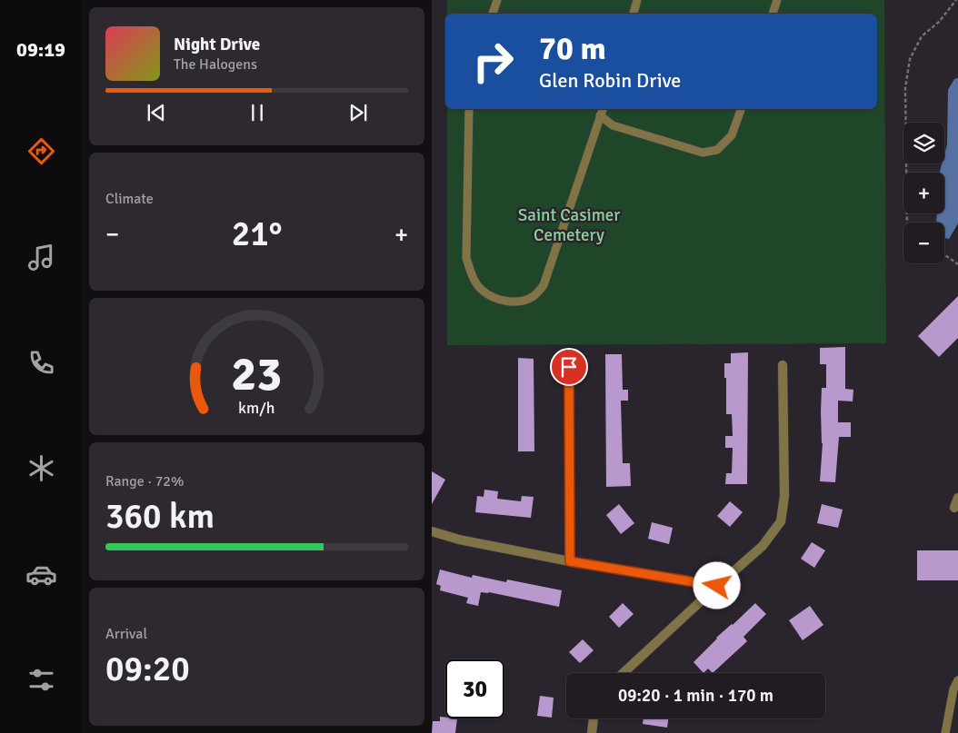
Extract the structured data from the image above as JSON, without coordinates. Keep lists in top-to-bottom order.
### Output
{
  "parks": ["Saint Casimer Cemetery"],
  "page": {
    "tabs": "09:19",
    "turn": ["70 m", "Glen Robin Drive"],
    "song": ["Night Drive", "The Halogens"],
    "map_buttons": ["+", "−"],
    "tile": [
      "Climate",
      ["Range · 72%", "360 km"],
      ["Arrival", "09:20"]
    ],
    "heat": ["−", "21°", "+"],
    "limit": "30",
    "trip": "09:20 · 1 min · 170 m",
    "gauge": ["23", "km/h"]
  }
}
